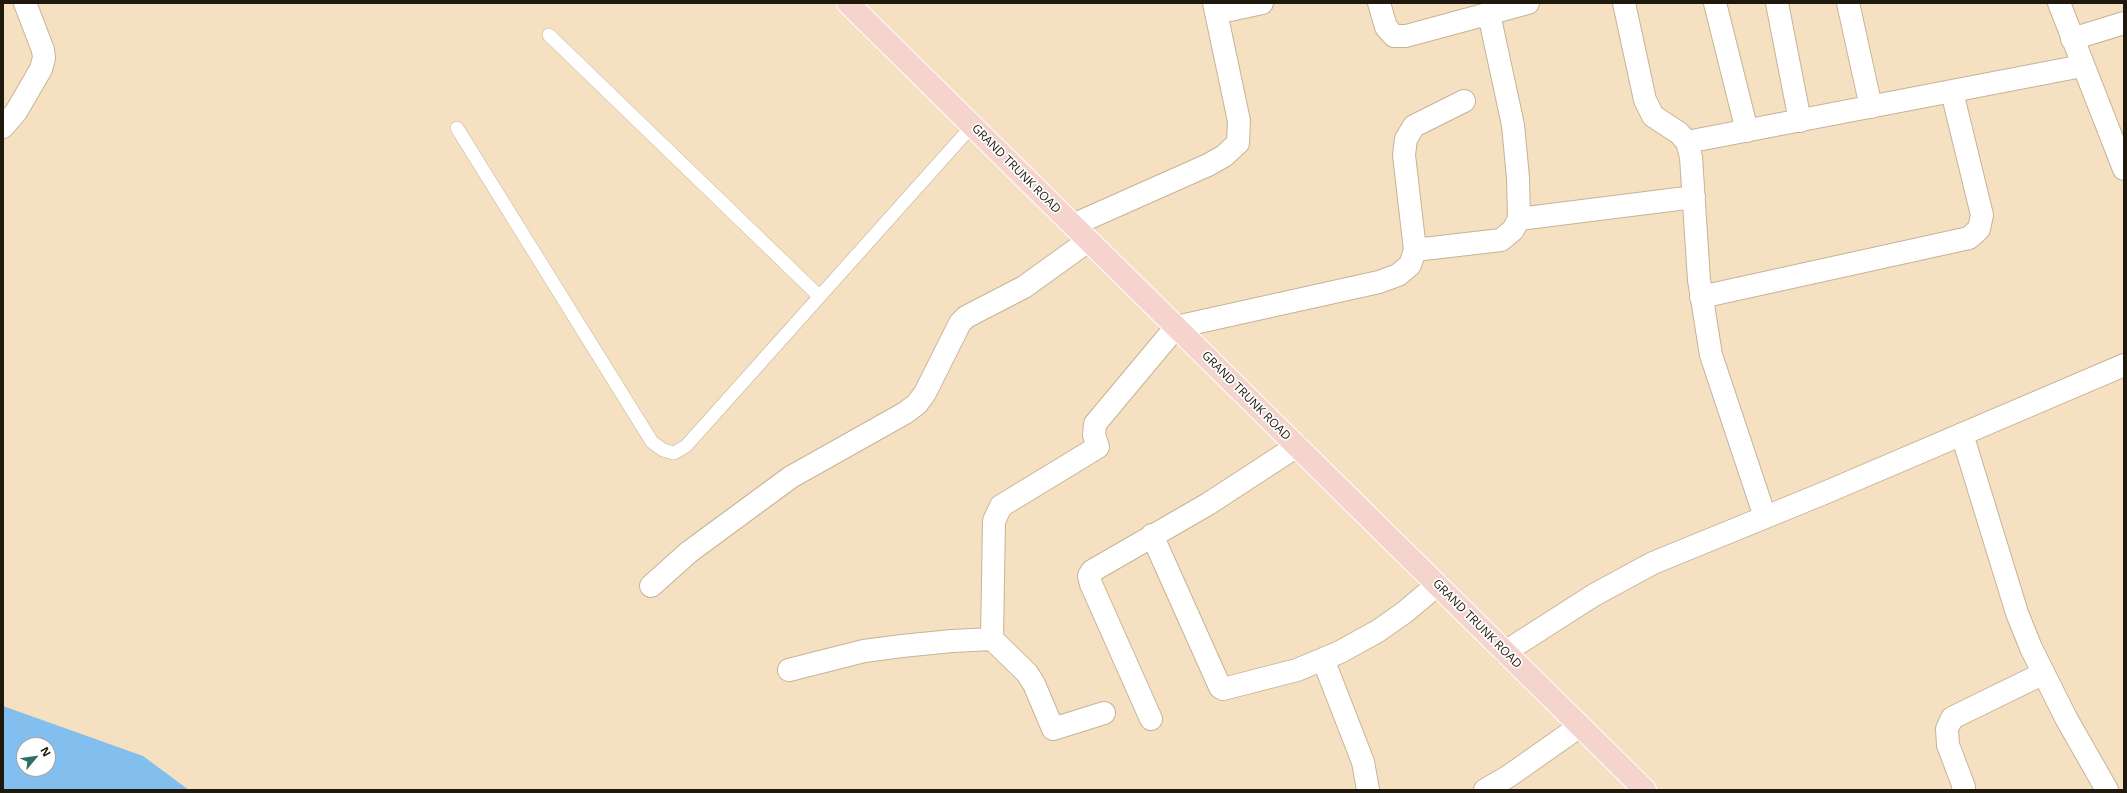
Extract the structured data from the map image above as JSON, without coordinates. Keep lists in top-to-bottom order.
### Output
{
  "streets": {
    "main road": ["GRAND TRUNK ROAD"]
  },
  "north": "top right"
}
